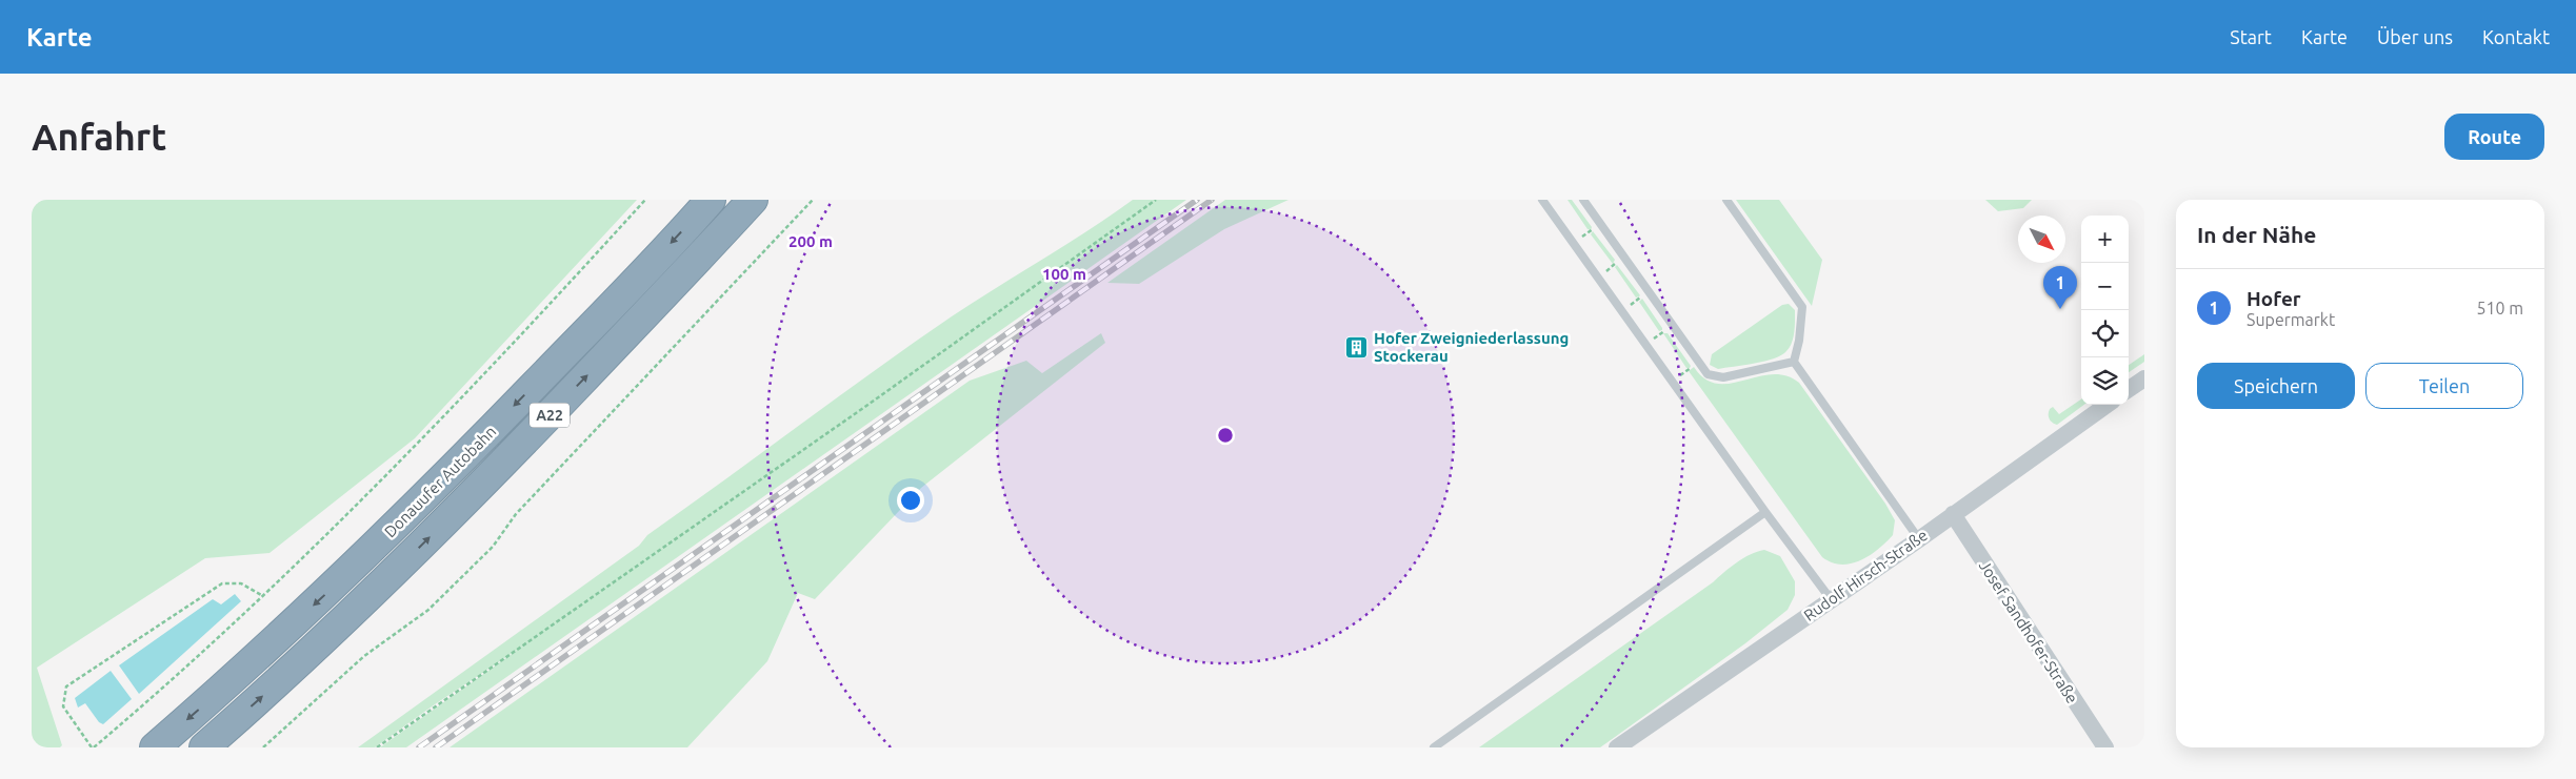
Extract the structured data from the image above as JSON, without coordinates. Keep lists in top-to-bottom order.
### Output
{
  "streets": {
    "highway": ["A22", "Donauufer Autobahn"],
    "street": ["Rudolf Hirsch-Straße", "Josef Sandhofer-Straße"]
  },
  "crossings": [
    ["Rudolf Hirsch-Straße", "Josef Sandhofer-Straße"]
  ],
  "places": {
    "building": ["Hofer Zweigniederlassung Stockerau"]
  },
  "north": "bottom right",
  "page": {
    "header": "Karte",
    "nav": [
      "Start",
      "Karte",
      "Über uns",
      "Kontakt"
    ],
    "buttons": [
      "Route",
      ["Speichern", "Teilen"]
    ],
    "title": "Anfahrt",
    "heading": "In der Nähe",
    "map_buttons": ["+", "−"],
    "pins": "1",
    "list": [
      {
        "mark": "1",
        "name": "Hofer",
        "note": "Supermarkt",
        "value": "510 m"
      }
    ]
  },
  "rings": ["200 m", "100 m"]
}
